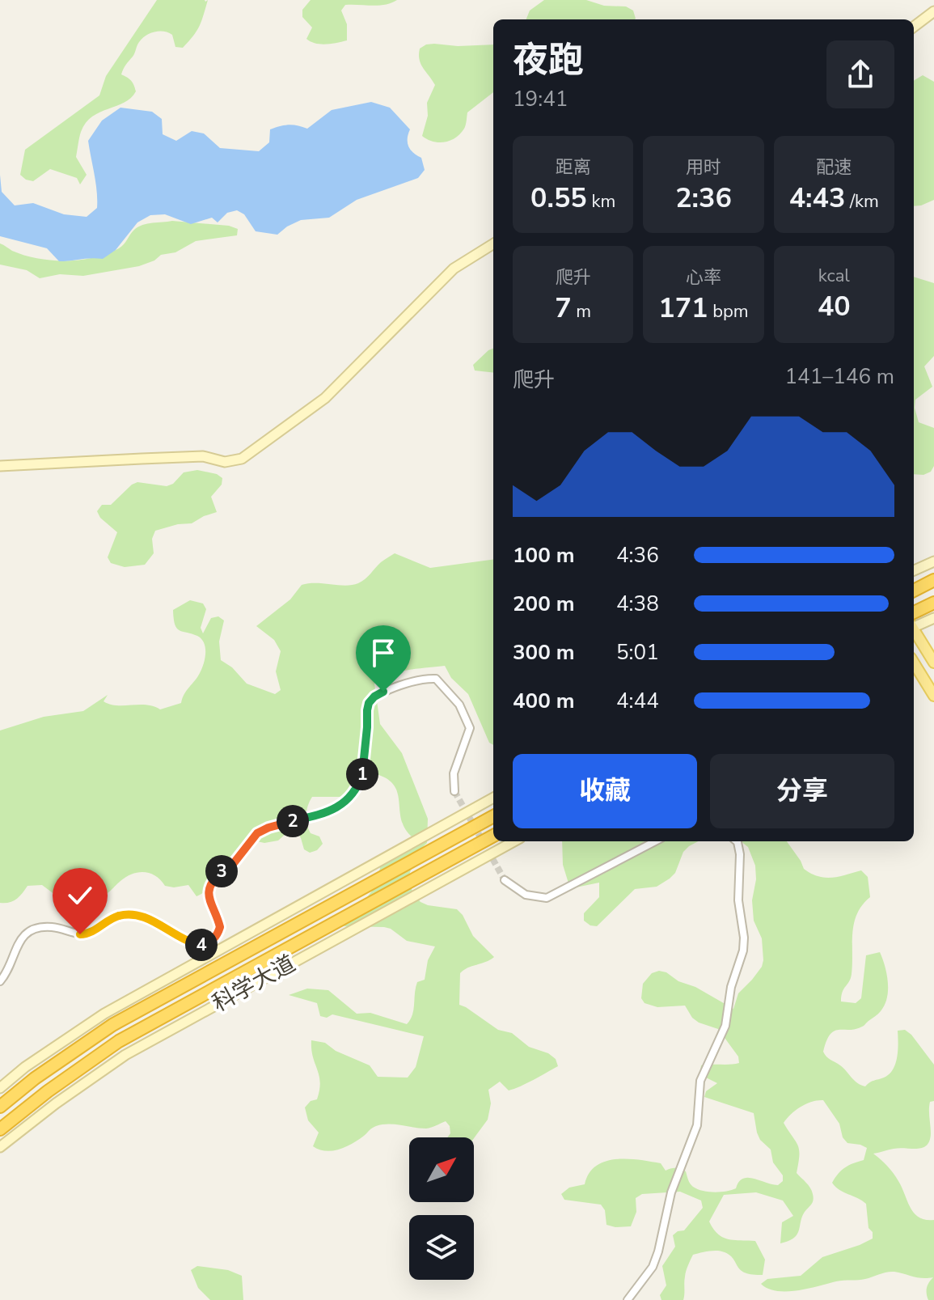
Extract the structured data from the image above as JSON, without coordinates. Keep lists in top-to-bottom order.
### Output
{
  "streets": {
    "highway": ["科学大道"]
  },
  "north": "top right",
  "page": {
    "heading": ["夜跑", "19:41"],
    "stats": [
      ["距离", "0.55 km"],
      ["用时", "2:36"],
      ["配速", "4:43 /km"],
      ["爬升", "7 m"],
      ["心率", "171 bpm"],
      ["kcal", "40"]
    ],
    "chart": ["爬升", "141–146 m"],
    "list": [
      {
        "name": "100 m",
        "note": "4:36"
      },
      {
        "name": "200 m",
        "note": "4:38"
      },
      {
        "name": "300 m",
        "note": "5:01"
      },
      {
        "name": "400 m",
        "note": "4:44"
      }
    ],
    "buttons": ["收藏", "分享"],
    "pins": [
      "1",
      "2",
      "3",
      "4"
    ]
  }
}
